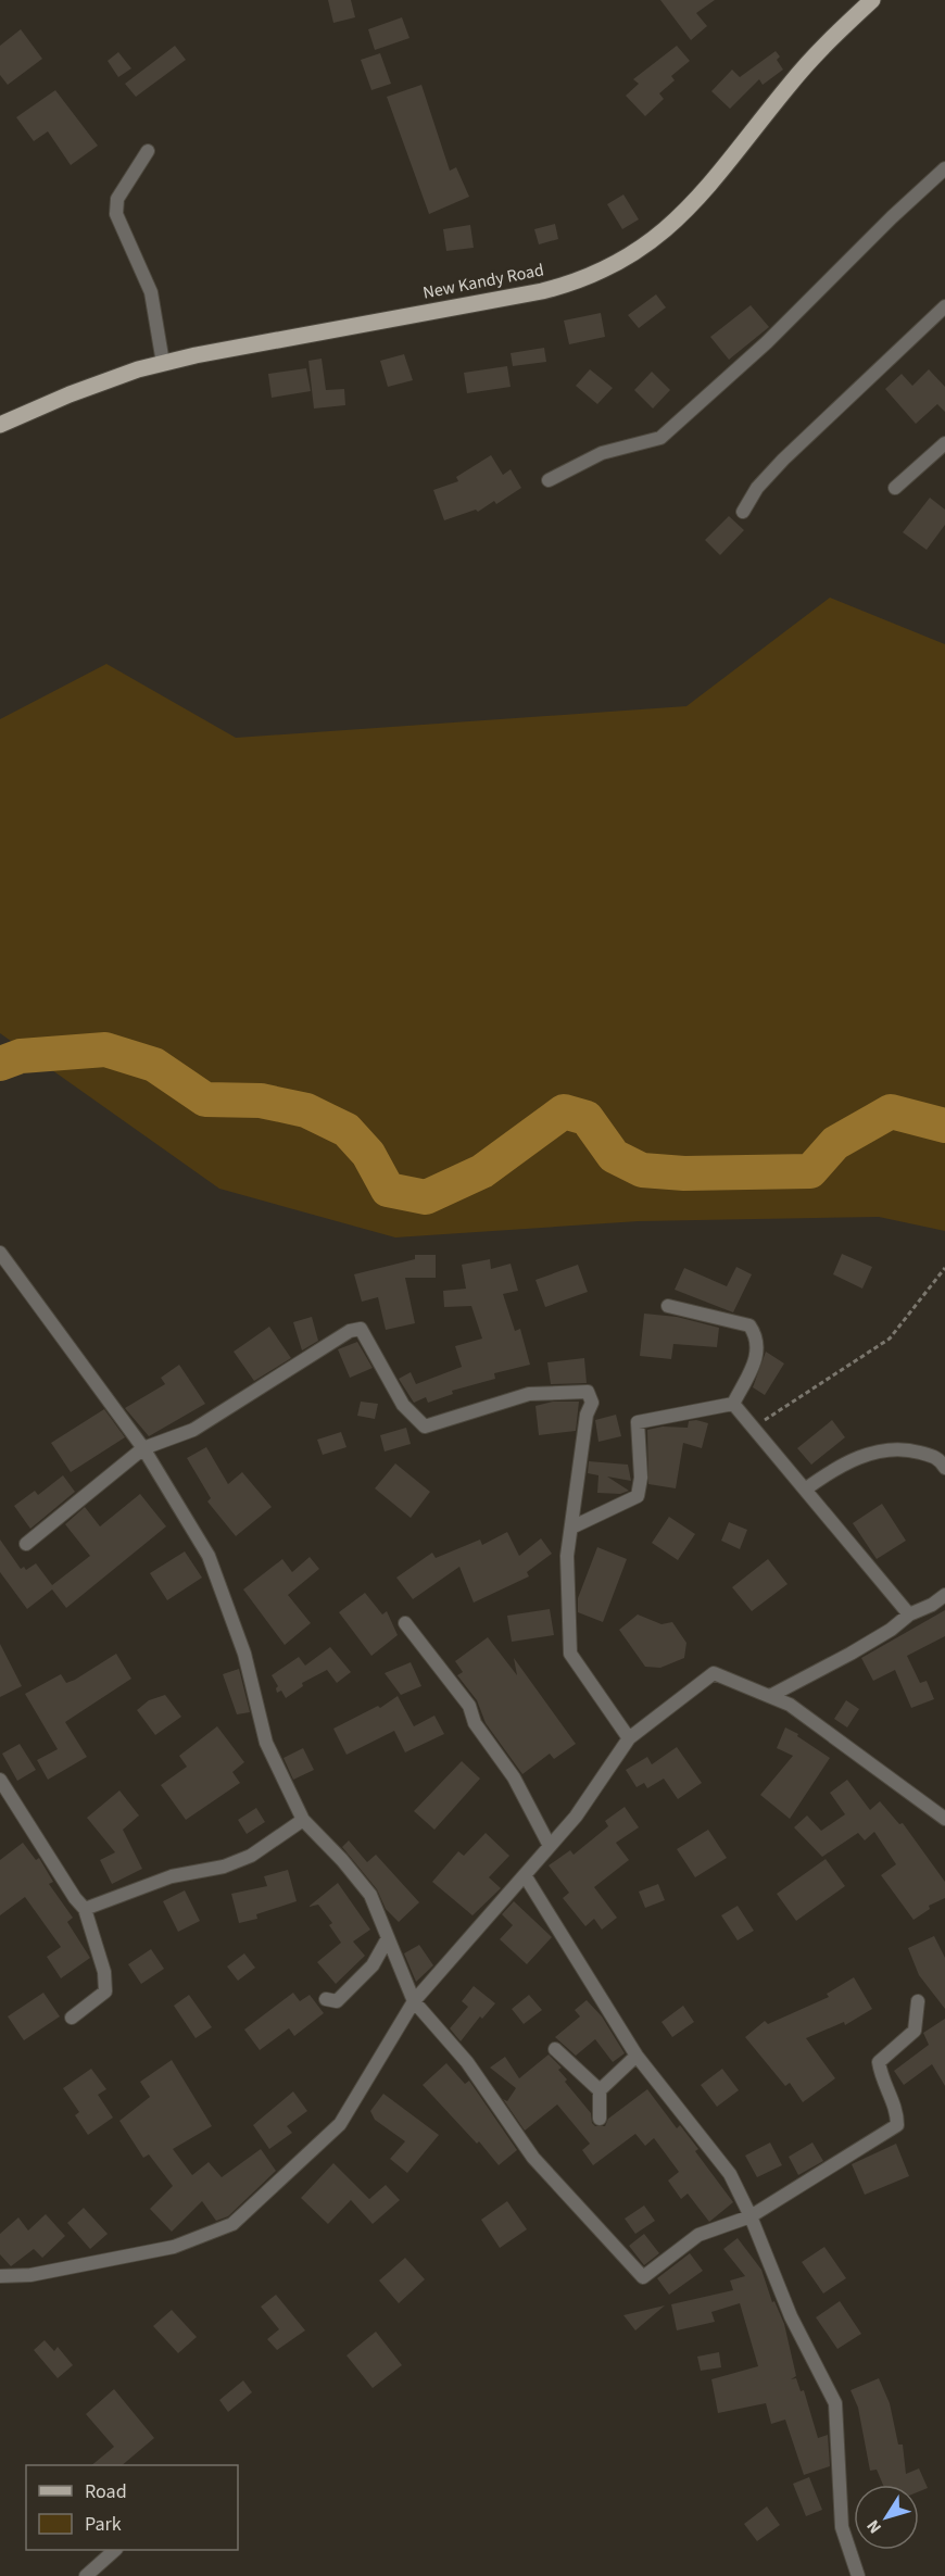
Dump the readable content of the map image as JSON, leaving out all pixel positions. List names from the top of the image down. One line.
{"streets":{"main road":["New Kandy Road"]},"legend":["Road","Park"],"north":"bottom left"}
